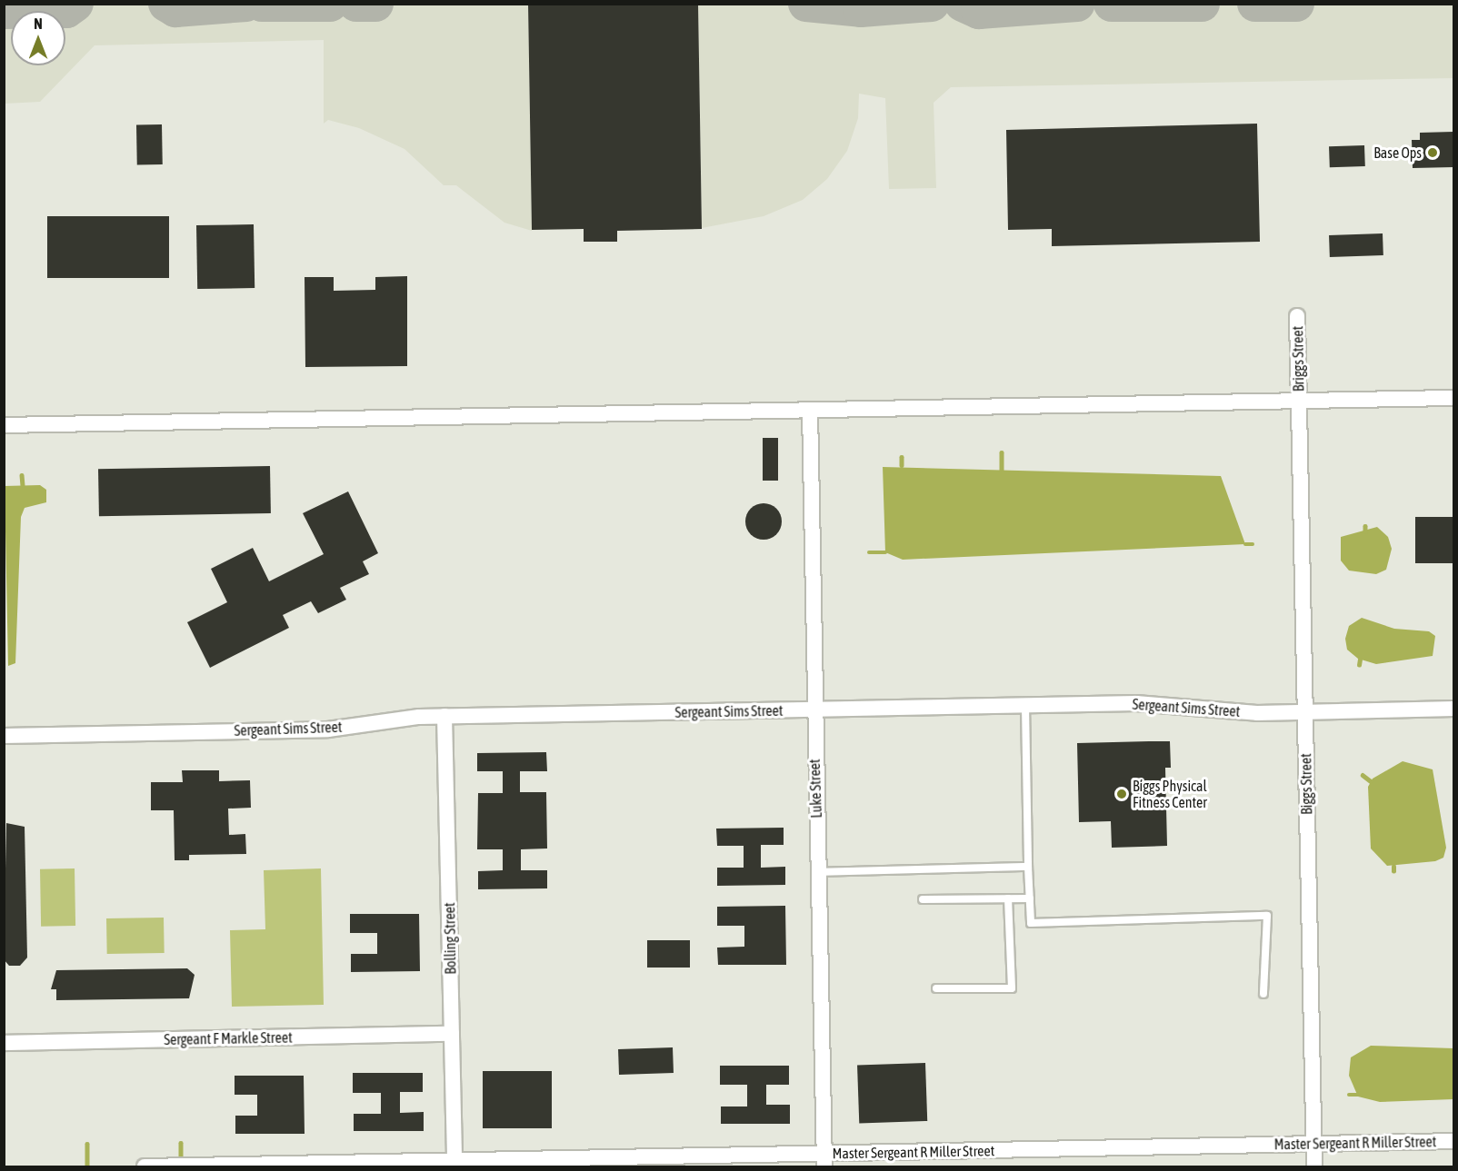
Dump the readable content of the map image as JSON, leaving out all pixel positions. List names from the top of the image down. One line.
{"streets":{"street":["Briggs Street","Sergeant Sims Street","Biggs Street","Luke Street","Bolling Street","Sergeant F Markle Street","Master Sergeant R Miller Street"]},"crossings":[["Briggs Street","Biggs Street"],["Sergeant Sims Street","Biggs Street"],["Sergeant Sims Street","Luke Street"],["Sergeant Sims Street","Bolling Street"],["Biggs Street","Master Sergeant R Miller Street"],["Luke Street","Master Sergeant R Miller Street"],["Bolling Street","Sergeant F Markle Street"],["Bolling Street","Master Sergeant R Miller Street"]],"places":["Base Ops","Biggs Physical Fitness Center"],"north":"top"}
